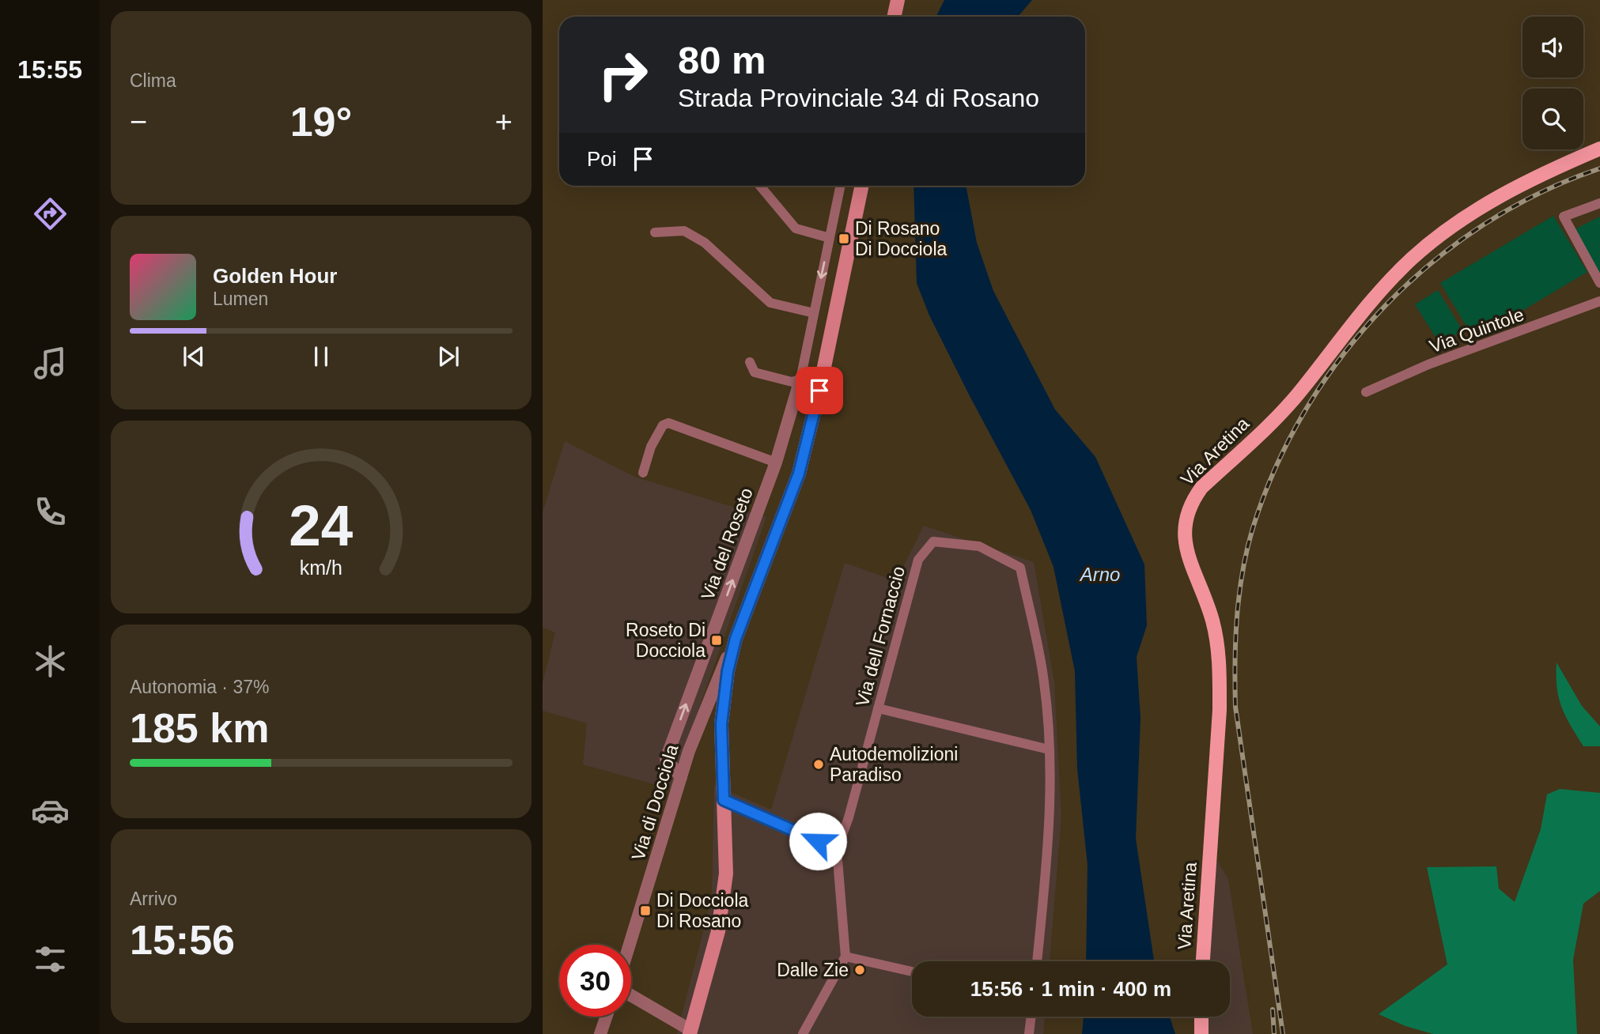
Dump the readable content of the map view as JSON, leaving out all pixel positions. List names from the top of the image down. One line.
{"streets":{"main road":["Via Aretina"],"street":["Via Quintole","Via del Roseto","Via dell Fornaccio","Via di Docciola"]},"crossings":[["Via del Roseto","Via di Docciola"]],"water":["Arno"],"places":{"transit":["Di Rosano Di Docciola","Roseto Di Docciola","Di Docciola Di Rosano"],"other":["Autodemolizioni Paradiso","Dalle Zie"]},"page":{"tabs":"15:55","tile":["Clima",["Autonomia · 37%","185 km"],["Arrivo","15:56"]],"turn":["80 m","Strada Provinciale 34 di Rosano"],"heat":["−","19°","+"],"then":"Poi","song":["Golden Hour","Lumen"],"limit":"30","trip":"15:56 · 1 min · 400 m","gauge":["24","km/h"]}}
